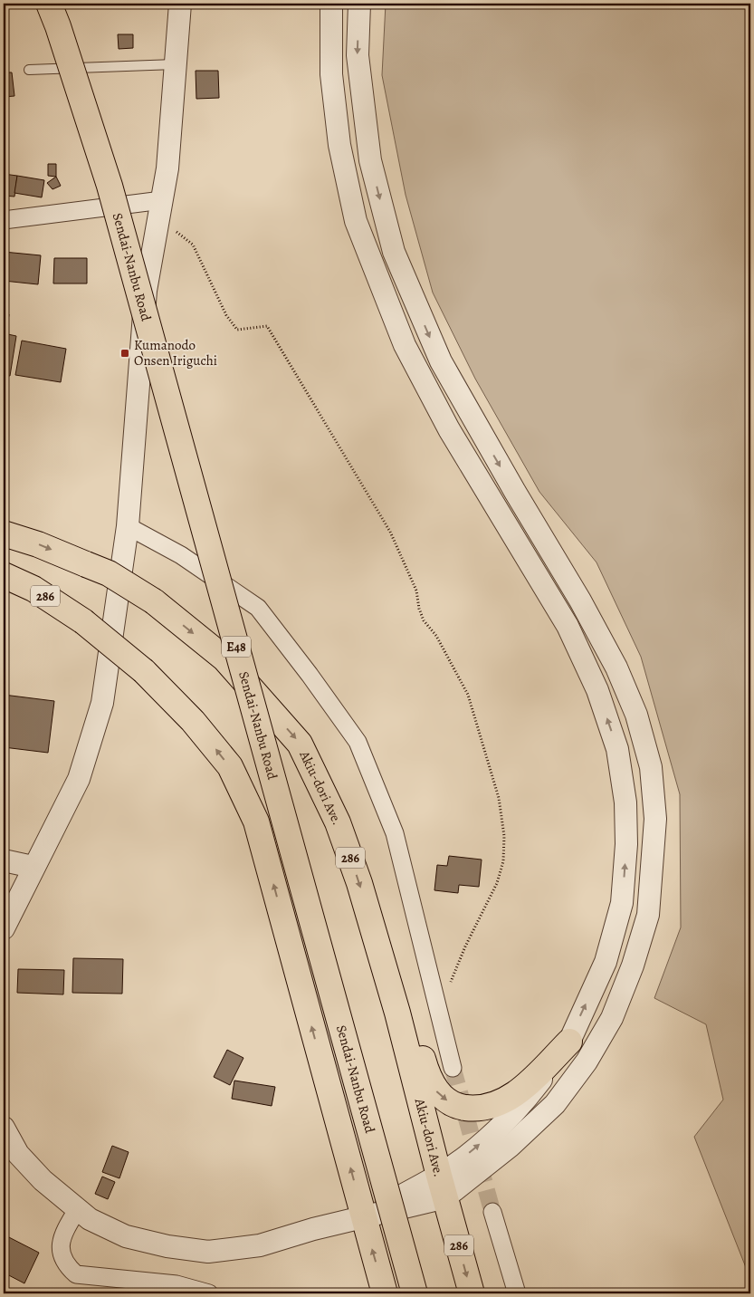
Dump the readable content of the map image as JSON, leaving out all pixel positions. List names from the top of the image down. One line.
{"streets":{"highway":["Sendai-Nanbu Road","286","E48","Akiu-dori Ave."]},"places":{"transit":["Kumanodo Onsen Iriguchi"]}}
